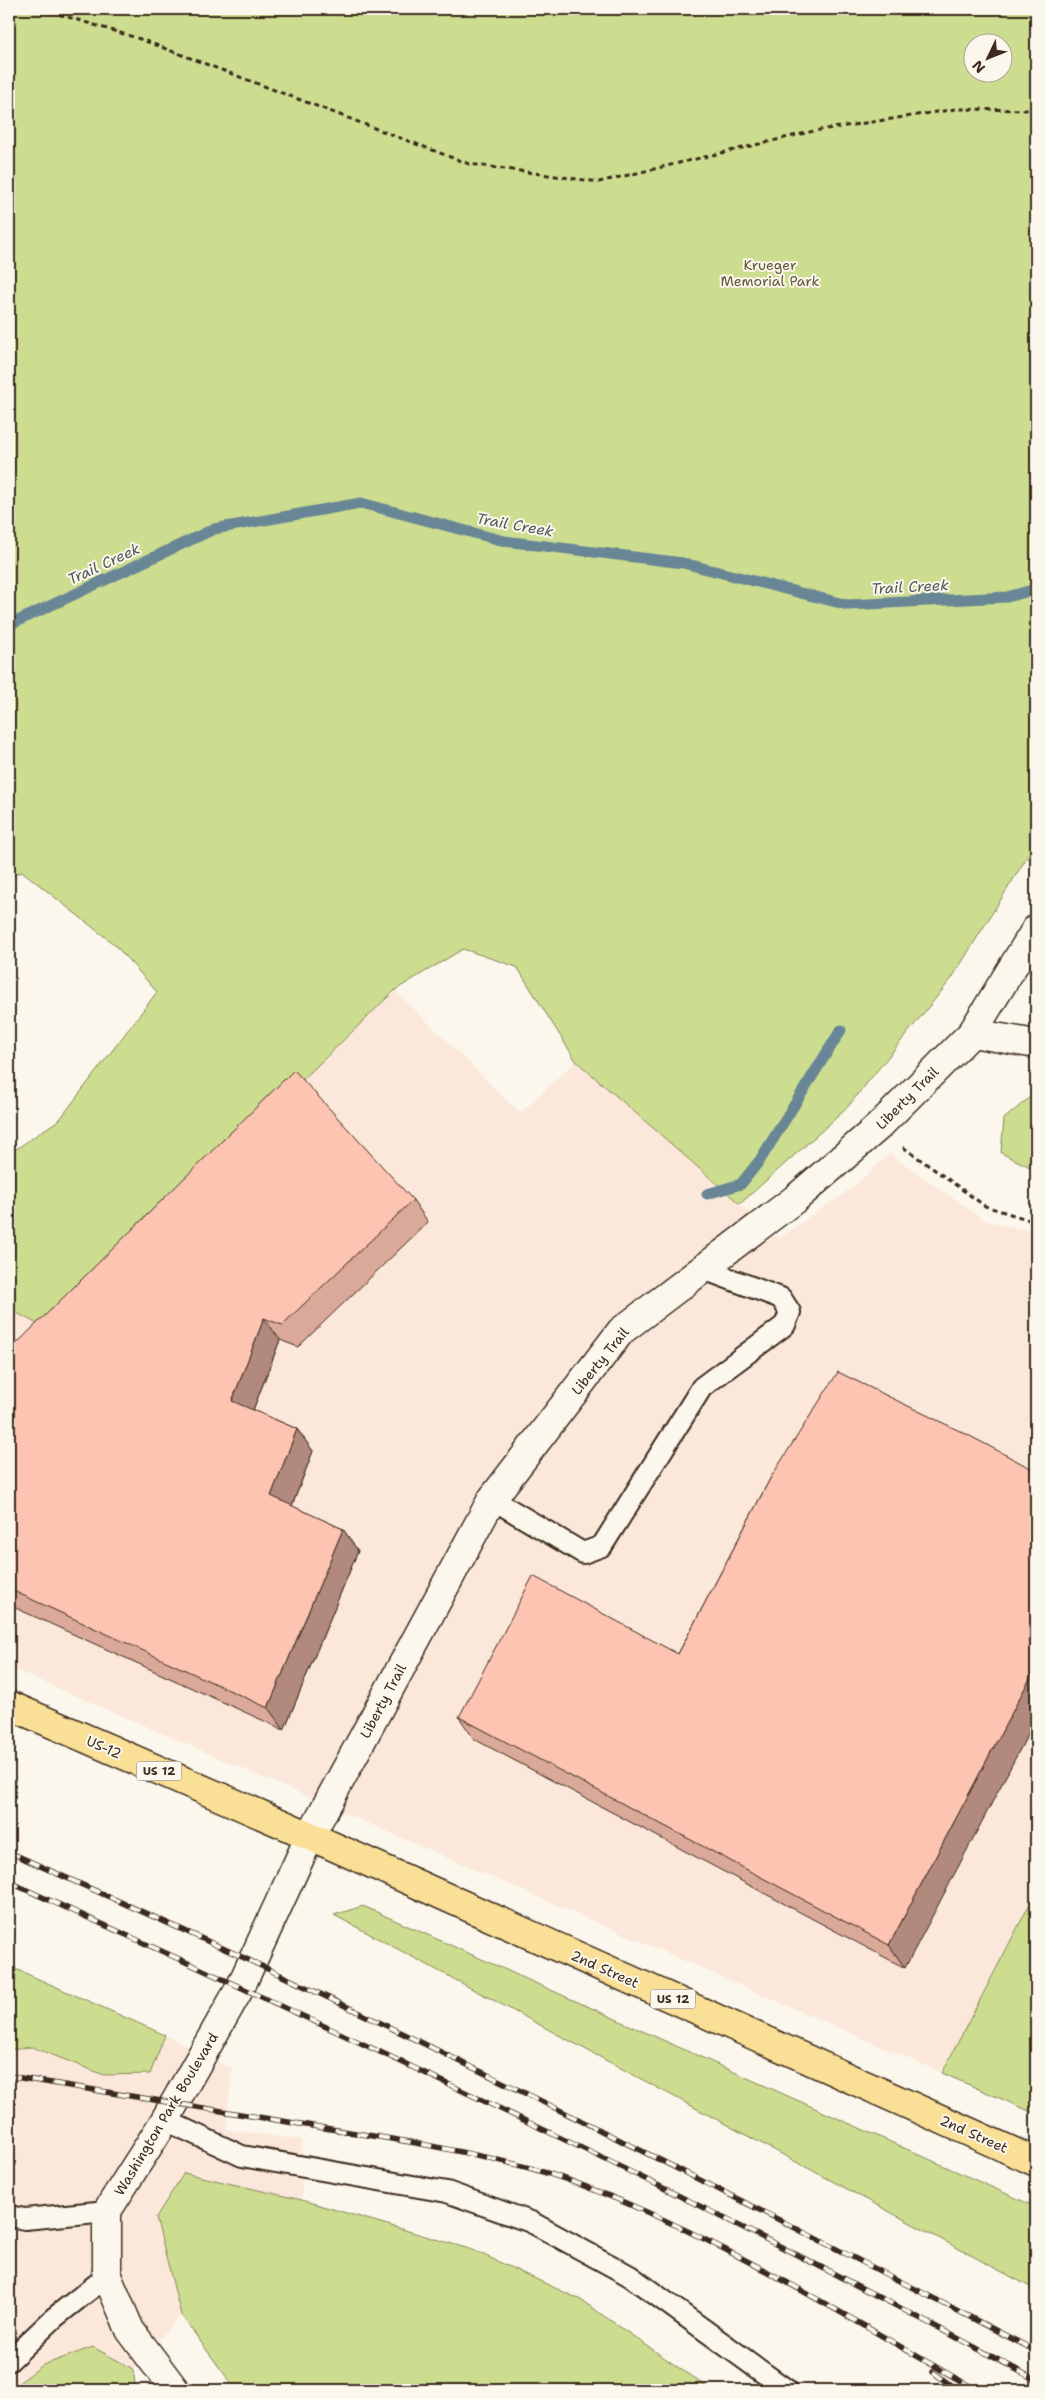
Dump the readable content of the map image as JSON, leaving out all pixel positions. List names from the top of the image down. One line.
{"streets":{"main road":["US-12","US 12","2nd Street"],"street":["Liberty Trail","Washington Park Boulevard"]},"crossings":[["Liberty Trail","US-12"],["Liberty Trail","2nd Street"],["Liberty Trail","Washington Park Boulevard"],["US-12","2nd Street"],["US-12","Washington Park Boulevard"],["2nd Street","Washington Park Boulevard"]],"water":["Trail Creek"],"parks":["Krueger Memorial Park"],"north":"bottom left"}
